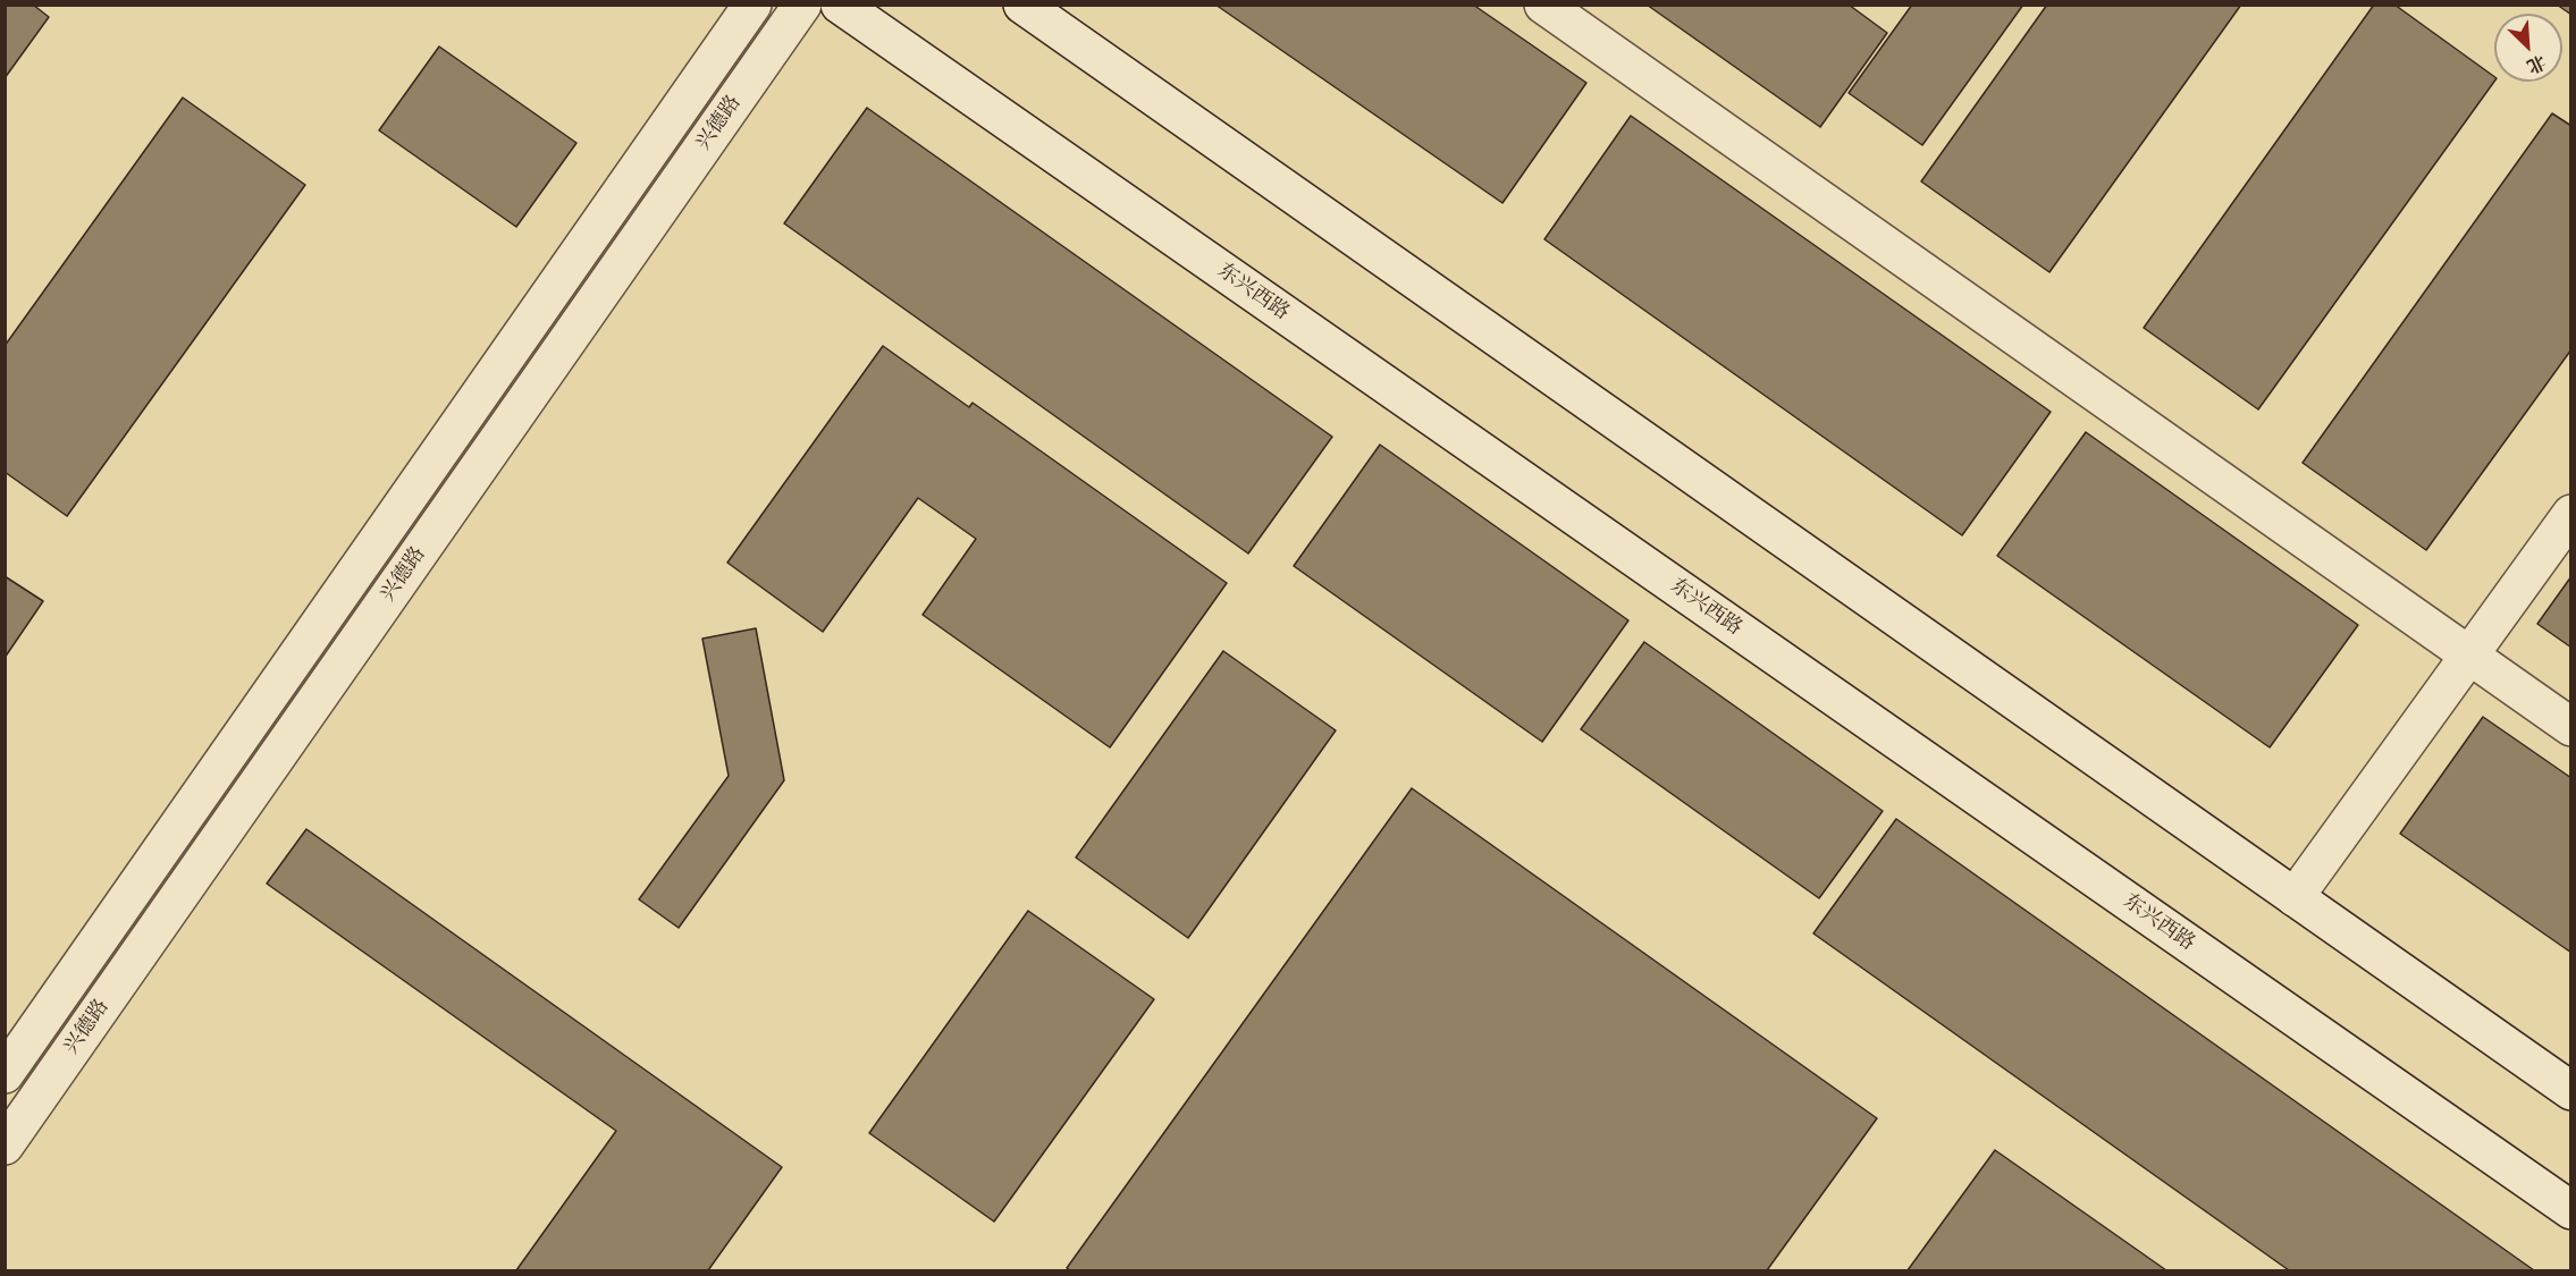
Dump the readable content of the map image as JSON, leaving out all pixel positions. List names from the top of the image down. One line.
{"streets":{"street":["兴德路","东兴西路"]},"north":"bottom right"}
